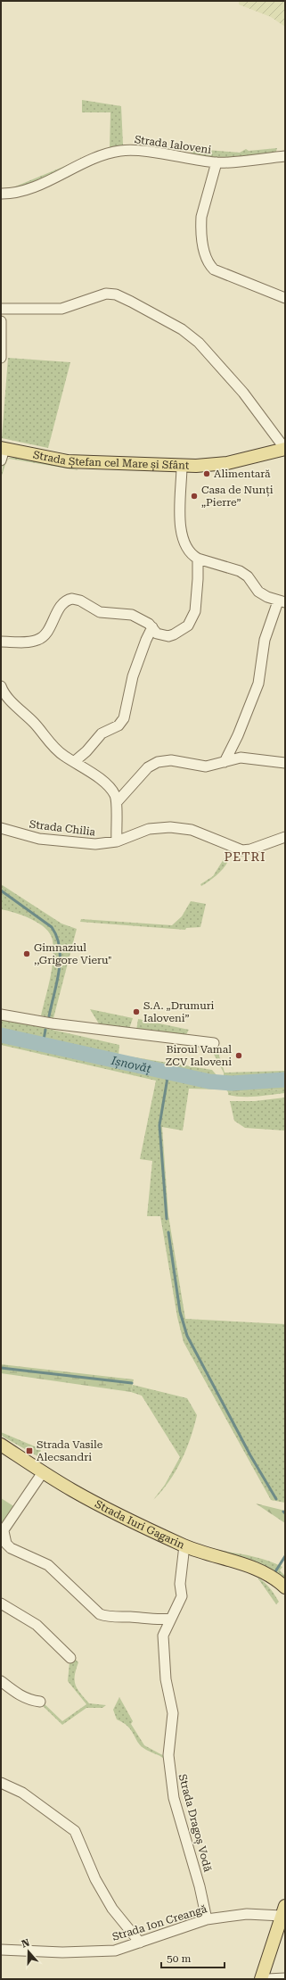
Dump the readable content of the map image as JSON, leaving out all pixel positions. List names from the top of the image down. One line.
{"streets":{"main road":["Strada Ștefan cel Mare și Sfânt","Strada Iuri Gagarin"],"street":["Strada Ialoveni","Strada Chilia","Strada Dragoș Vodă","Strada Ion Creangă"]},"crossings":[["Strada Iuri Gagarin","Strada Dragoș Vodă"],["Strada Dragoș Vodă","Strada Ion Creangă"]],"districts":["PETRI"],"water":["Ișnovăț"],"places":{"other":["Alimentară","Casa de Nunți „Pierre”","Gimnaziul ,,Grigore Vieru\"","S.A. „Drumuri Ialoveni”","Biroul Vamal ZCV Ialoveni"],"transit":["Strada Vasile Alecsandri"]},"scale_bar":"50 m","north":"top"}
